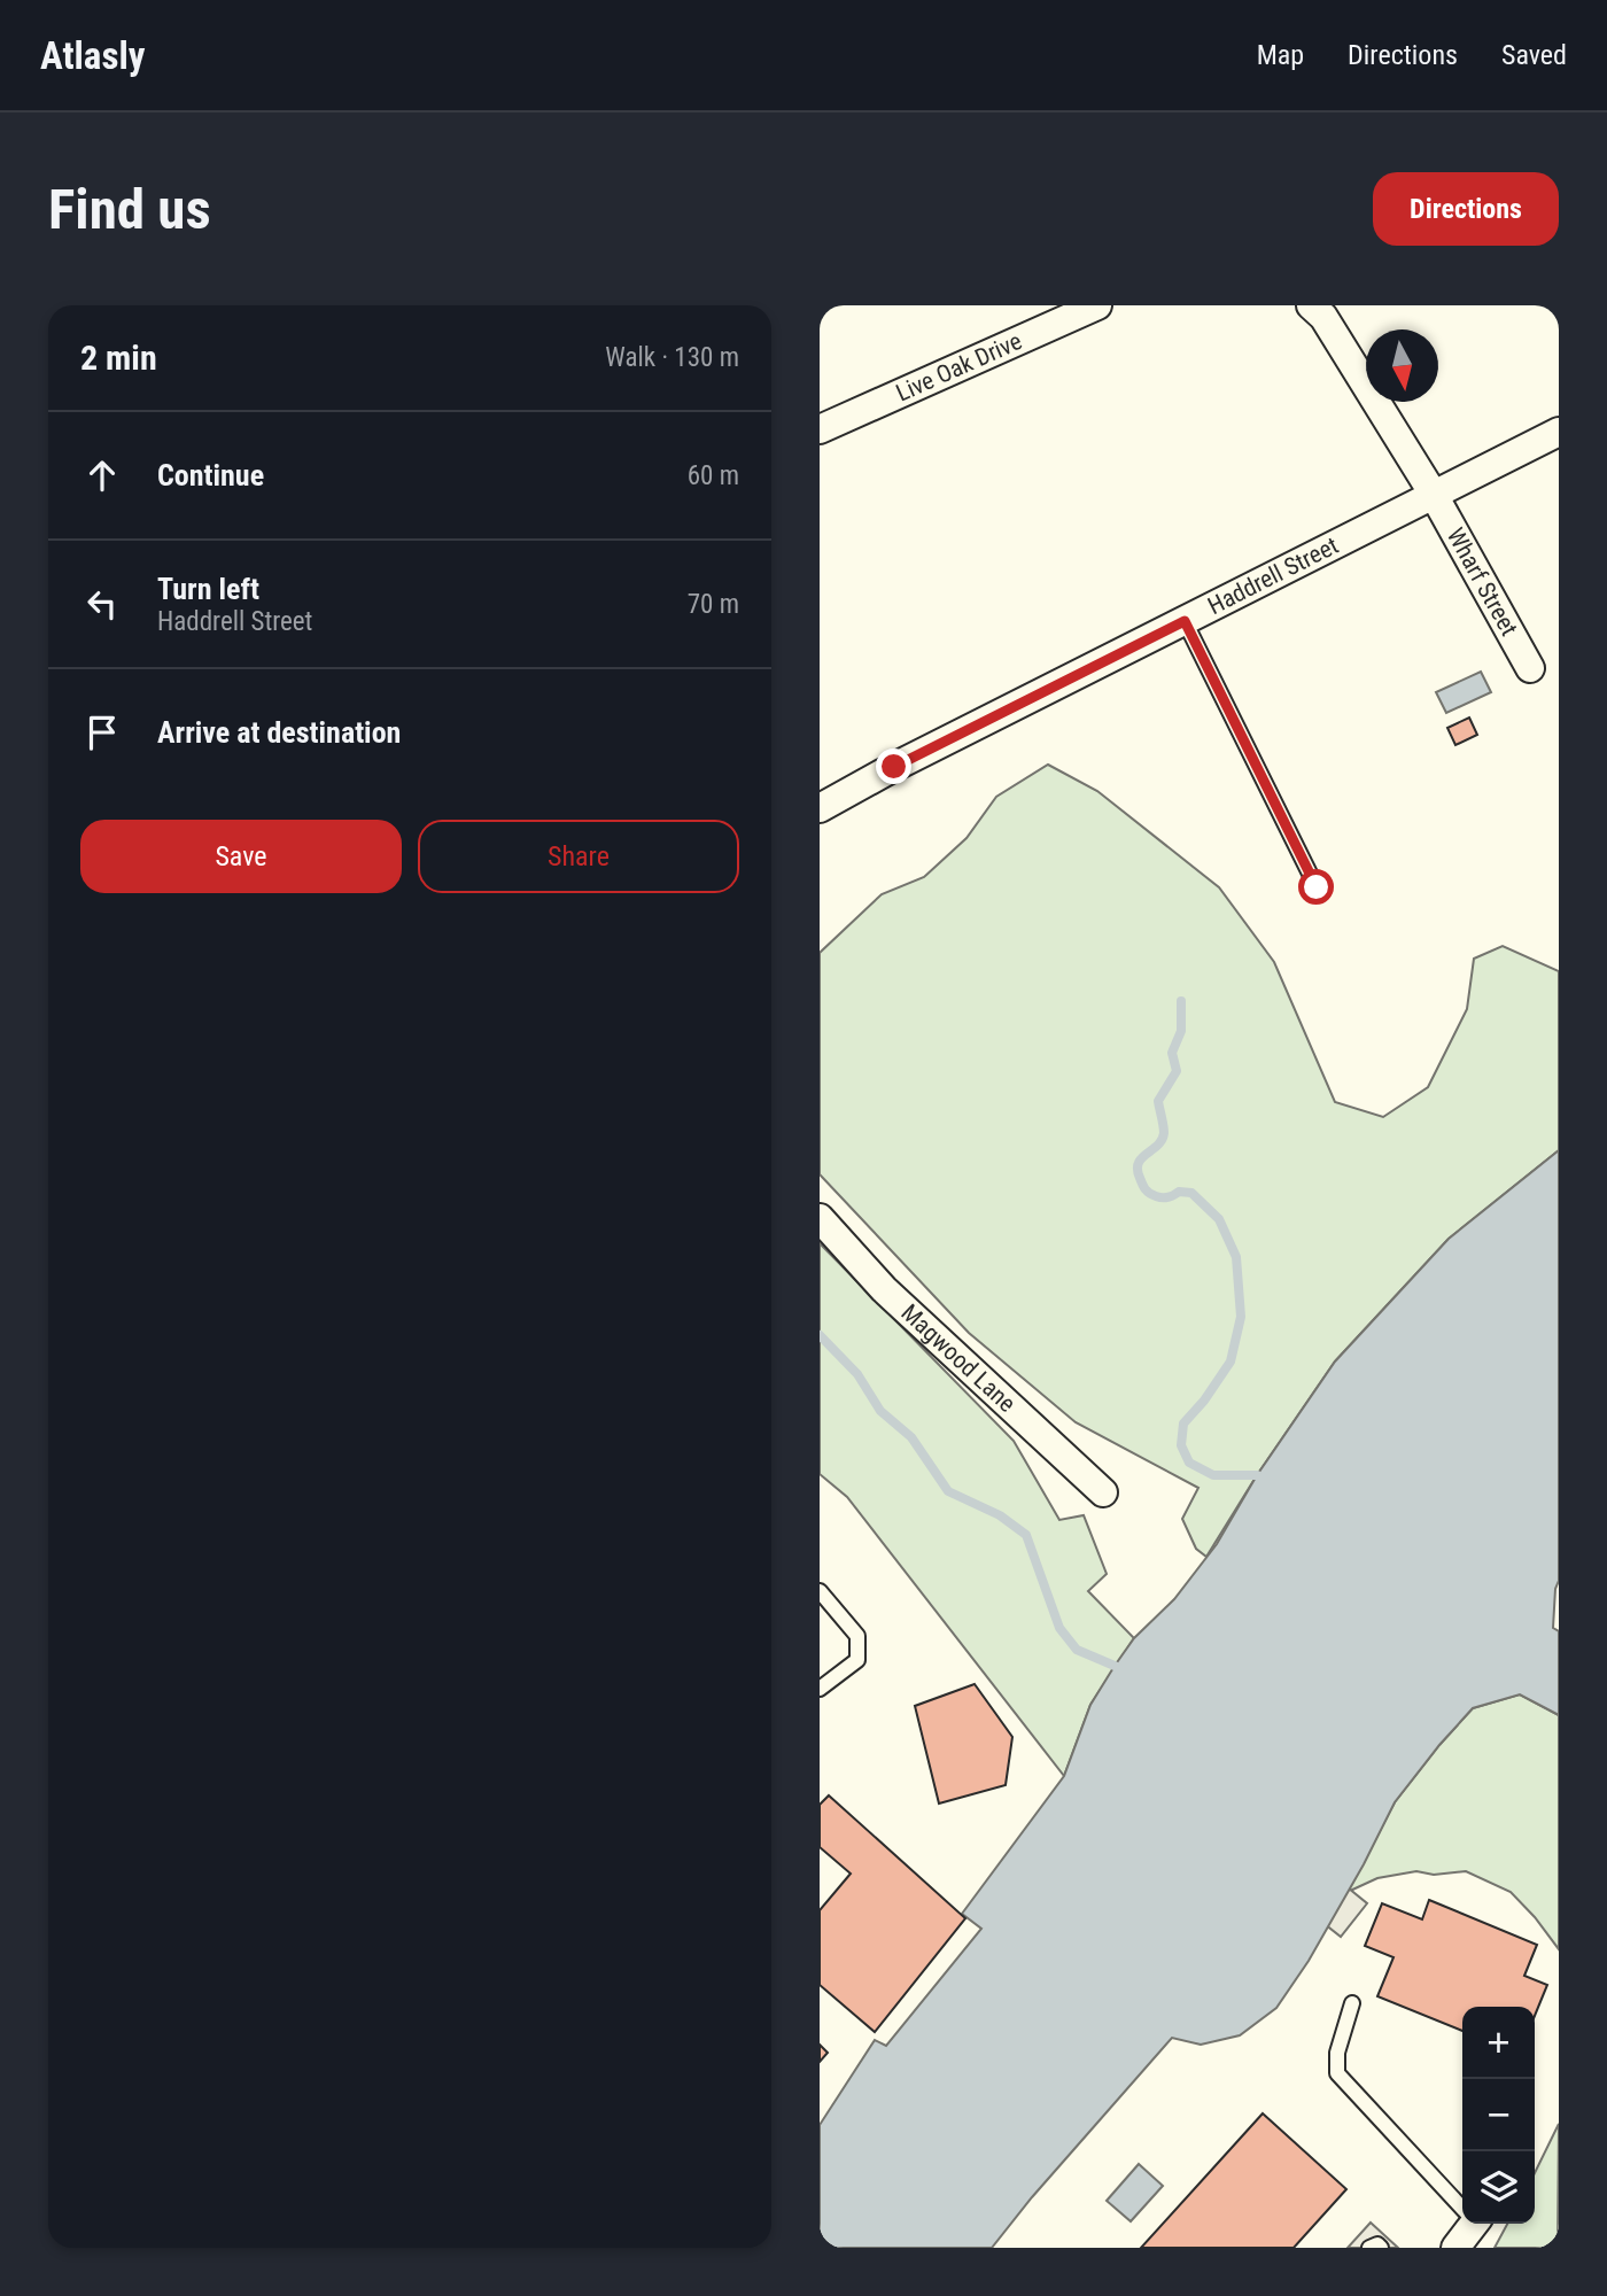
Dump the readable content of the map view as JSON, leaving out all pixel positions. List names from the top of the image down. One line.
{"streets":{"street":["Live Oak Drive","Haddrell Street","Wharf Street","Magwood Lane"]},"crossings":[["Haddrell Street","Wharf Street"]],"north":"bottom","page":{"header":"Atlasly","nav":["Map","Directions","Saved"],"buttons":["Directions",["Save","Share"]],"title":"Find us","heading":["2 min","Walk · 130 m"],"list":[["Continue","60 m"],["Turn left","Haddrell Street","70 m"],"Arrive at destination"],"map_buttons":["+","−"]}}
